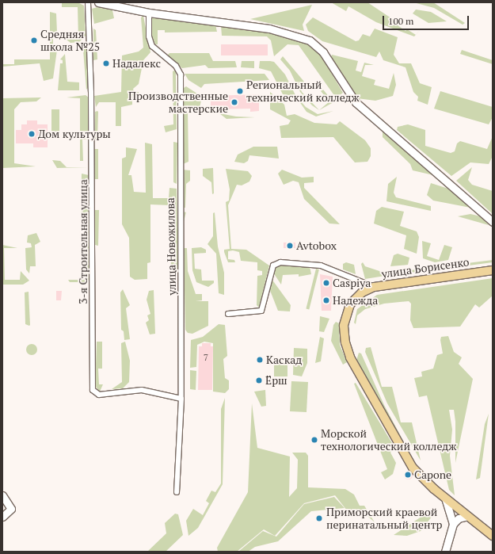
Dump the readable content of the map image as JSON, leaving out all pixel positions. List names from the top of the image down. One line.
{"streets":{"main road":["улица Борисенко"],"street":["3-я Строительная улица","улица Новожилова"]},"crossings":[["3-я Строительная улица","улица Новожилова"]],"places":["Средняя школа №25","Надалекс","Региональный технический колледж","Производственные мастерские","Дом культуры","Avtobox","Caspiya","Надежда","Каскад","Ёрш","Морской технологический колледж","Capone","Приморский краевой перинатальный центр"],"house_numbers":["7"],"scale_bar":"100 m"}
